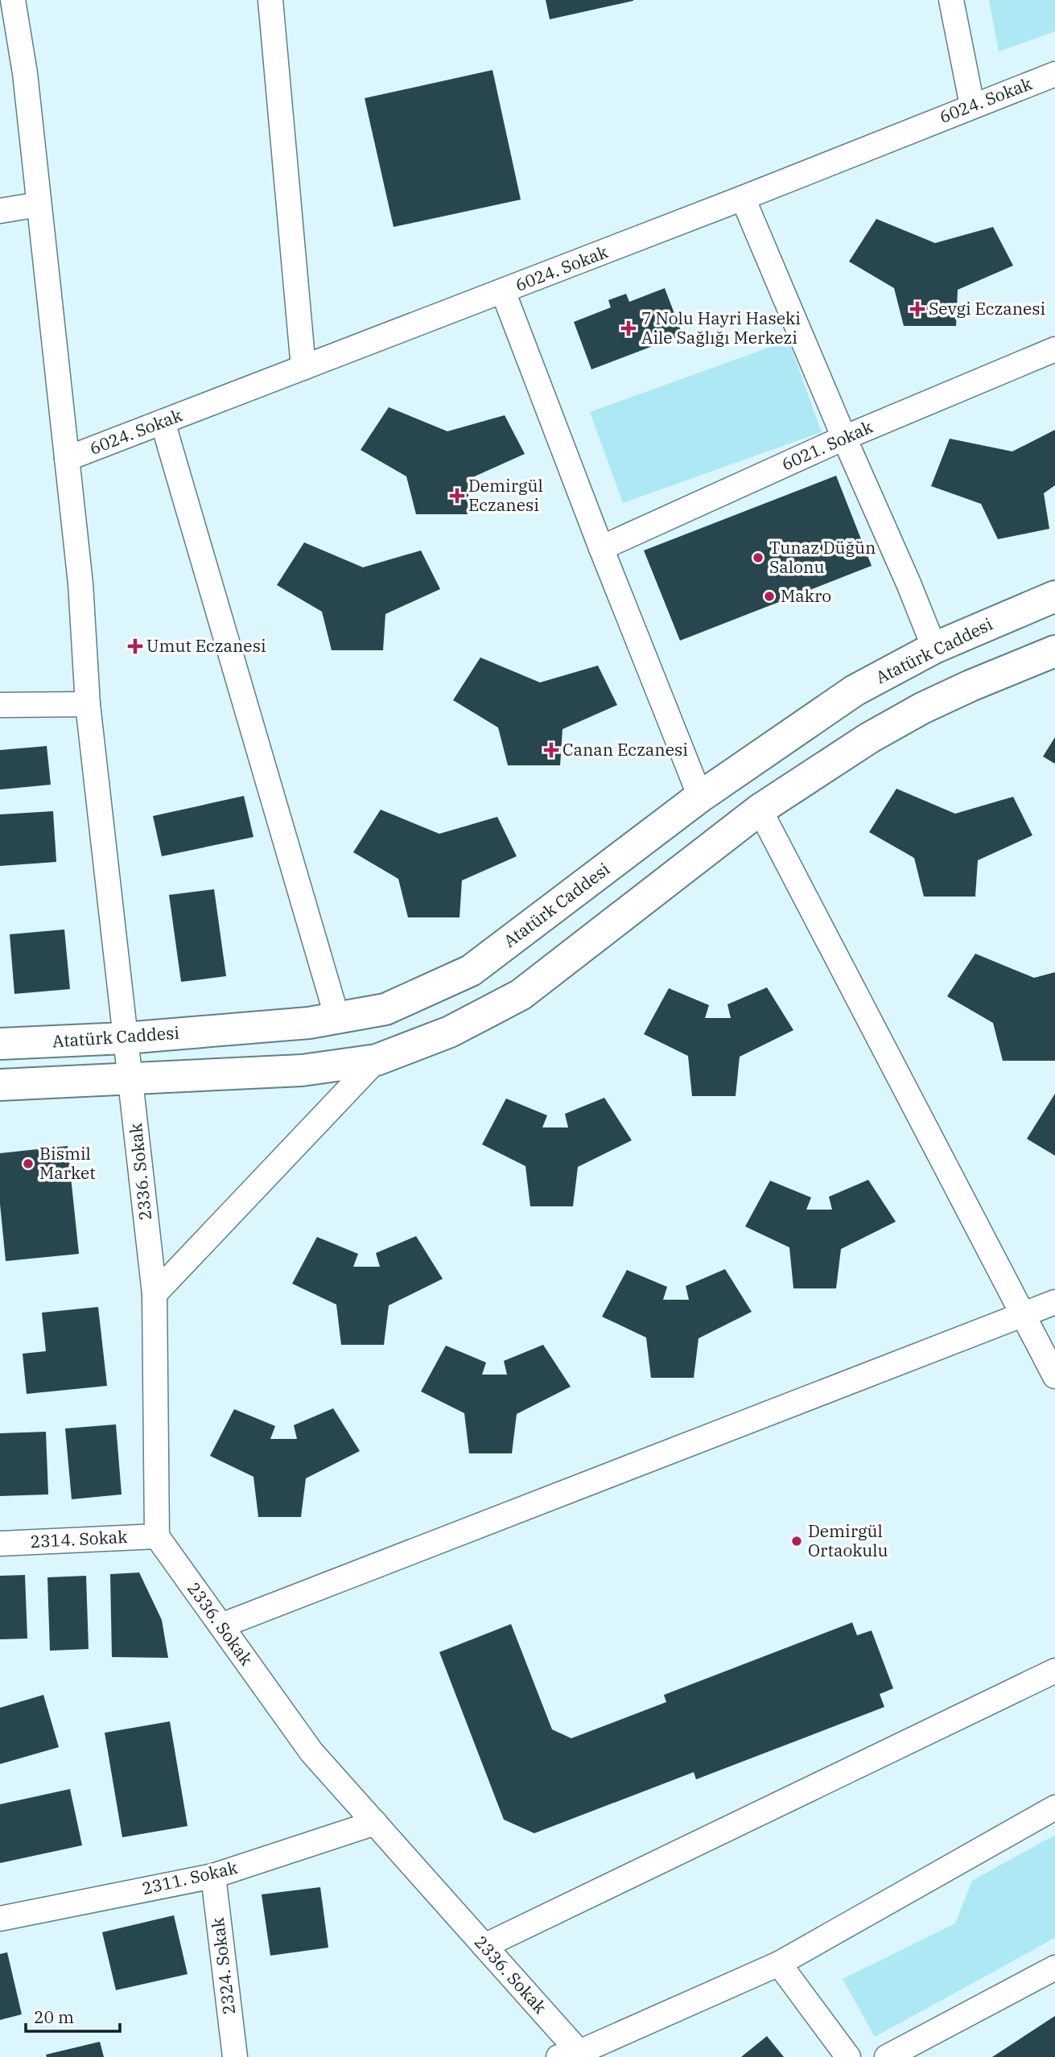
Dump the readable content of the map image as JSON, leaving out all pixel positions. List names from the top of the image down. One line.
{"streets":{"main road":["Atatürk Caddesi"],"street":["6024. Sokak","6021. Sokak","2336. Sokak","2314. Sokak","2311. Sokak","2324. Sokak"]},"crossings":[["6024. Sokak","2336. Sokak"],["Atatürk Caddesi","2336. Sokak"],["2336. Sokak","2314. Sokak"],["2336. Sokak","2311. Sokak"],["2311. Sokak","2324. Sokak"]],"places":{"health":["Sevgi Eczanesi","7 Nolu Hayri Haseki Aile Sağlığı Merkezi","Demirgül Eczanesi","Umut Eczanesi","Canan Eczanesi"],"other":["Tunaz Düğün Salonu","Makro","Bismil Market","Demirgül Ortaokulu"]},"scale_bar":"20 m"}
